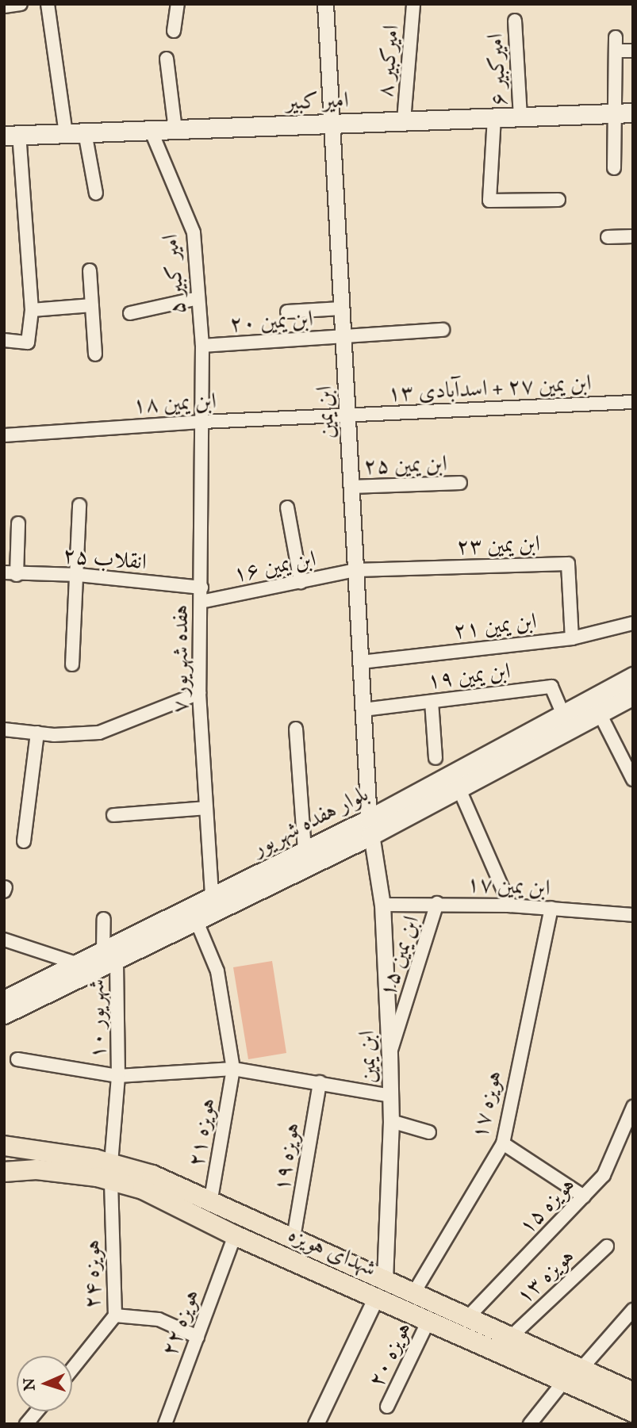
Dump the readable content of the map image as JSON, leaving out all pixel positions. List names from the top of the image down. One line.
{"streets":{"main road":["امیر کبیر","بلوار هفده شهریور","شهدای هویزه"],"street":["امیرکبیر ۸","امیرکبیر ۶","امیر کبیر ۵","ابن یمین ۲۰","ابن یمین ۲۷ + اسدآبادی ۱۳","ابن یمین ۱۸","ابن یمین","ابن یمین ۲۵","ابن یمین ۲۳","انقلاب ۲۵","ابن یمین ۱۶","ابن یمین ۲۱","هفده شهریور ۷","ابن یمین ۱۹","ابن یمین ۱۷","ابن یمین ۱۵","شهریور ۱۰","هویزه ۱۷","هویزه ۲۱","هویزه ۱۹","هویزه ۱۵","هویزه ۲۴","هویزه ۱۳","هویزه ۲۲","هویزه ۲۰"]},"crossings":[["امیرکبیر ۸","امیر کبیر"],["امیرکبیر ۶","امیر کبیر"],["امیر کبیر","امیر کبیر ۵"],["امیر کبیر","ابن یمین"],["امیر کبیر ۵","ابن یمین ۲۰"],["امیر کبیر ۵","ابن یمین ۱۸"],["امیر کبیر ۵","هفده شهریور ۷"],["ابن یمین ۲۰","ابن یمین"],["ابن یمین ۲۷ + اسدآبادی ۱۳","ابن یمین ۱۸"],["ابن یمین ۲۷ + اسدآبادی ۱۳","ابن یمین"],["ابن یمین ۱۸","ابن یمین"],["ابن یمین ۱۸","هفده شهریور ۷"],["ابن یمین","ابن یمین ۲۵"],["ابن یمین","ابن یمین ۲۳"],["ابن یمین","ابن یمین ۱۶"],["ابن یمین","ابن یمین ۲۱"],["ابن یمین","ابن یمین ۱۹"],["ابن یمین","بلوار هفده شهریور"],["ابن یمین","ابن یمین ۱۷"],["ابن یمین","ابن یمین ۱۵"],["ابن یمین","شهدای هویزه"],["ابن یمین ۲۳","ابن یمین ۱۶"],["ابن یمین ۲۳","ابن یمین ۲۱"],["انقلاب ۲۵","هفده شهریور ۷"],["ابن یمین ۱۶","هفده شهریور ۷"],["هفده شهریور ۷","بلوار هفده شهریور"],["ابن یمین ۱۹","بلوار هفده شهریور"],["بلوار هفده شهریور","شهریور ۱۰"],["بلوار هفده شهریور","هویزه ۲۱"],["ابن یمین ۱۷","ابن یمین ۱۵"],["ابن یمین ۱۷","هویزه ۱۷"],["شهریور ۱۰","شهدای هویزه"],["شهریور ۱۰","هویزه ۲۴"],["هویزه ۱۷","شهدای هویزه"],["هویزه ۲۱","شهدای هویزه"],["هویزه ۱۹","شهدای هویزه"],["هویزه ۱۵","شهدای هویزه"],["شهدای هویزه","هویزه ۲۴"],["شهدای هویزه","هویزه ۱۳"],["شهدای هویزه","هویزه ۲۲"],["شهدای هویزه","هویزه ۲۰"]],"north":"left"}
